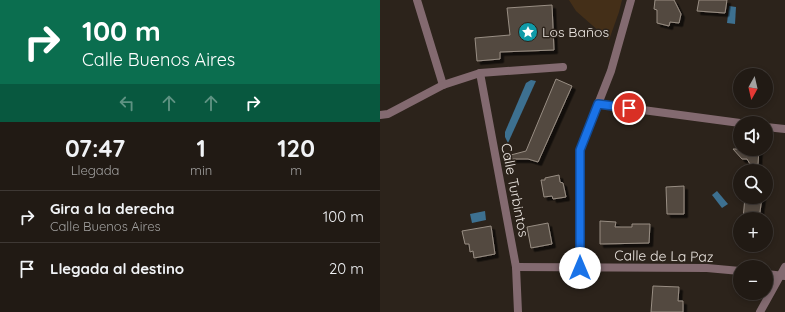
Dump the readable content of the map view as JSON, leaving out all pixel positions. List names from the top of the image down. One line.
{"streets":{"street":["Calle Turbintos","Calle de La Paz"]},"crossings":[["Calle Turbintos","Calle de La Paz"]],"places":{"place":["Los Baños"]},"north":"bottom","page":{"turn":["100 m","Calle Buenos Aires"],"map_buttons":["+","−"],"eta":["07:47","Llegada","1","min","120","m"],"list":[{"name":"Gira a la derecha","note":"Calle Buenos Aires","value":"100 m"},{"name":"Llegada al destino","value":"20 m"}]}}
